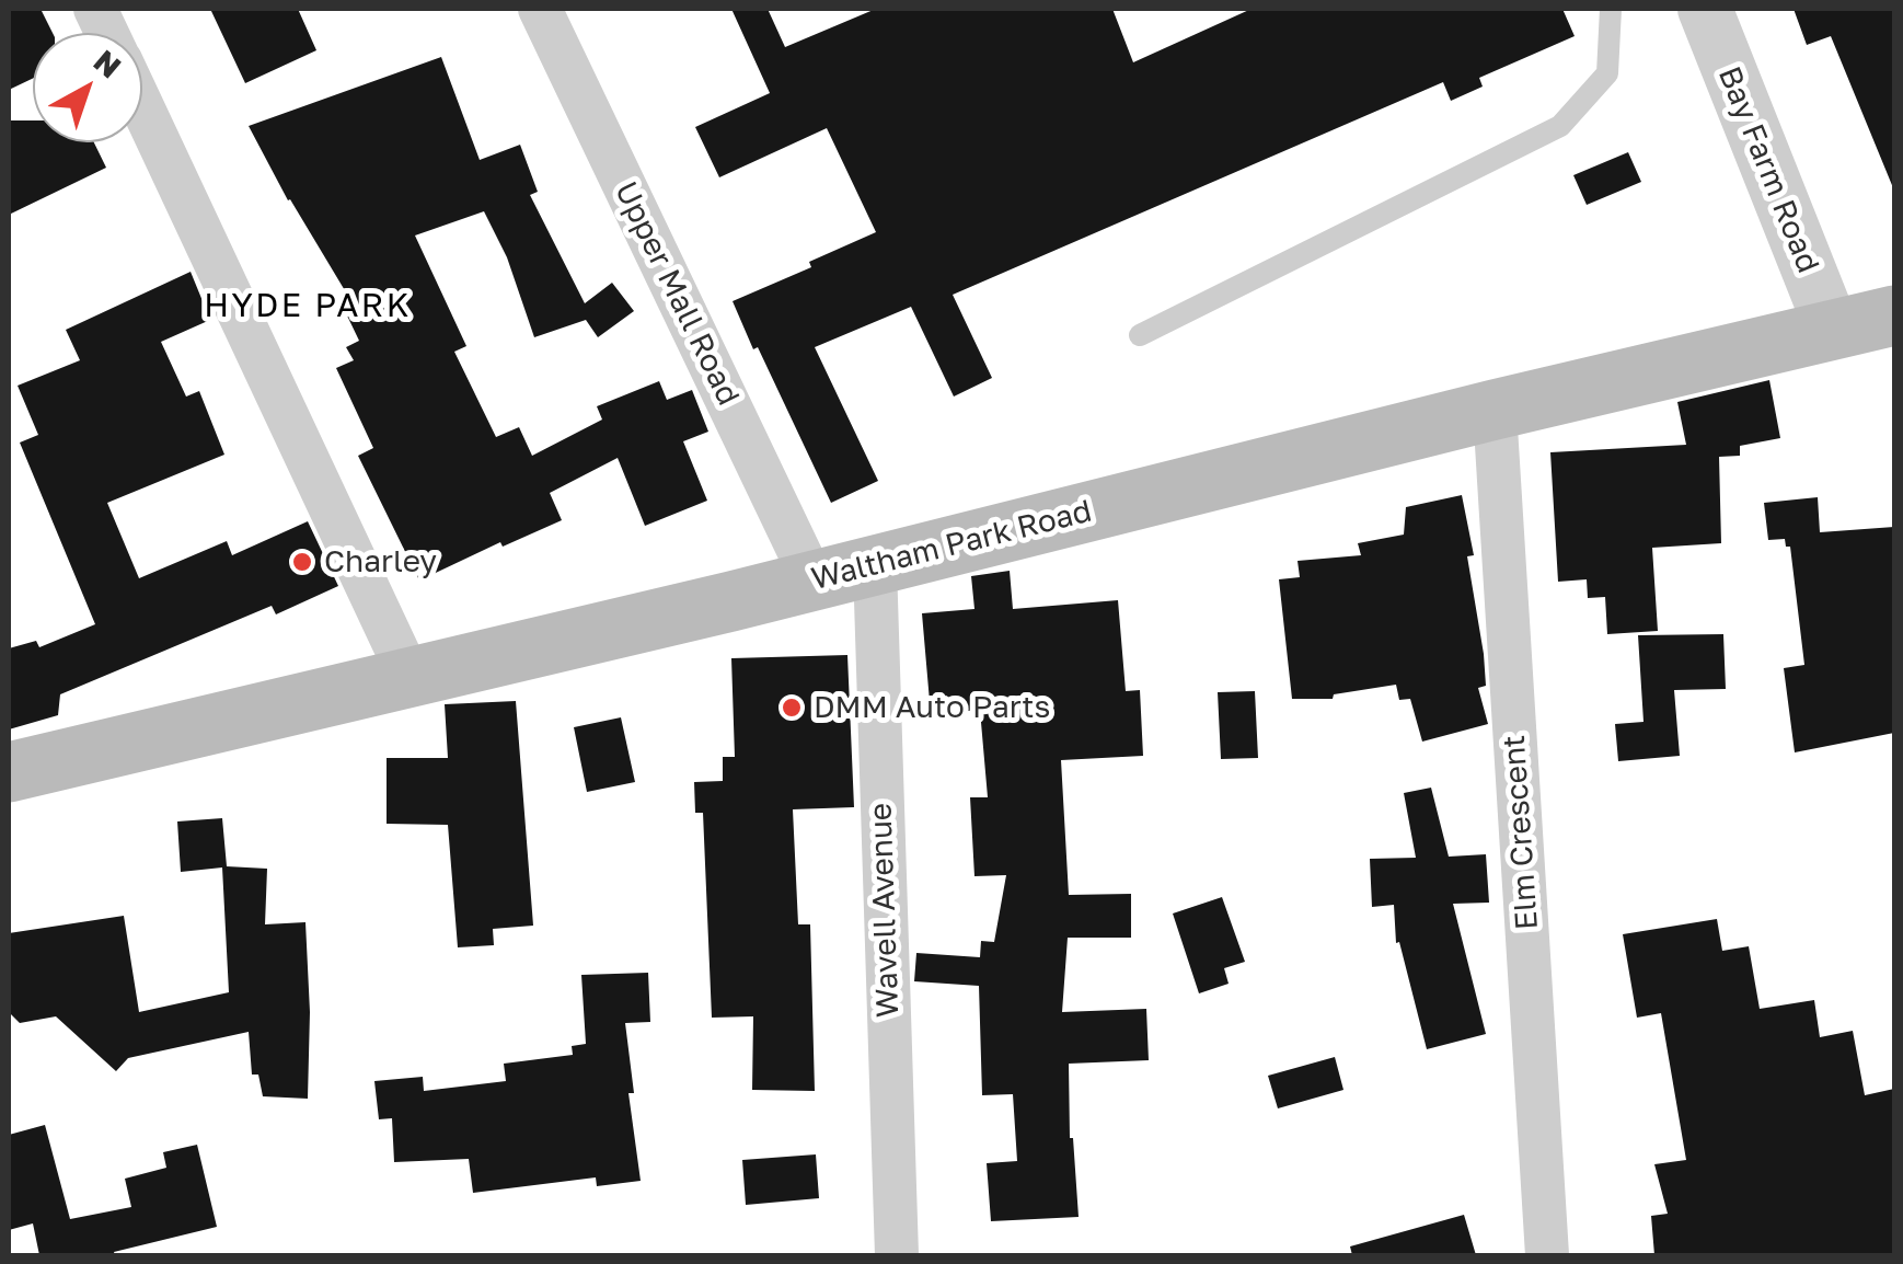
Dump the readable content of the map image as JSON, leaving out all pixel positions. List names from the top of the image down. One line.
{"streets":{"main road":["Waltham Park Road"],"street":["Bay Farm Road","Upper Mall Road","Elm Crescent","Wavell Avenue"]},"crossings":[["Bay Farm Road","Waltham Park Road"],["Upper Mall Road","Waltham Park Road"],["Waltham Park Road","Elm Crescent"],["Waltham Park Road","Wavell Avenue"]],"districts":["HYDE PARK"],"places":["Charley","DMM Auto Parts"],"north":"top right"}
